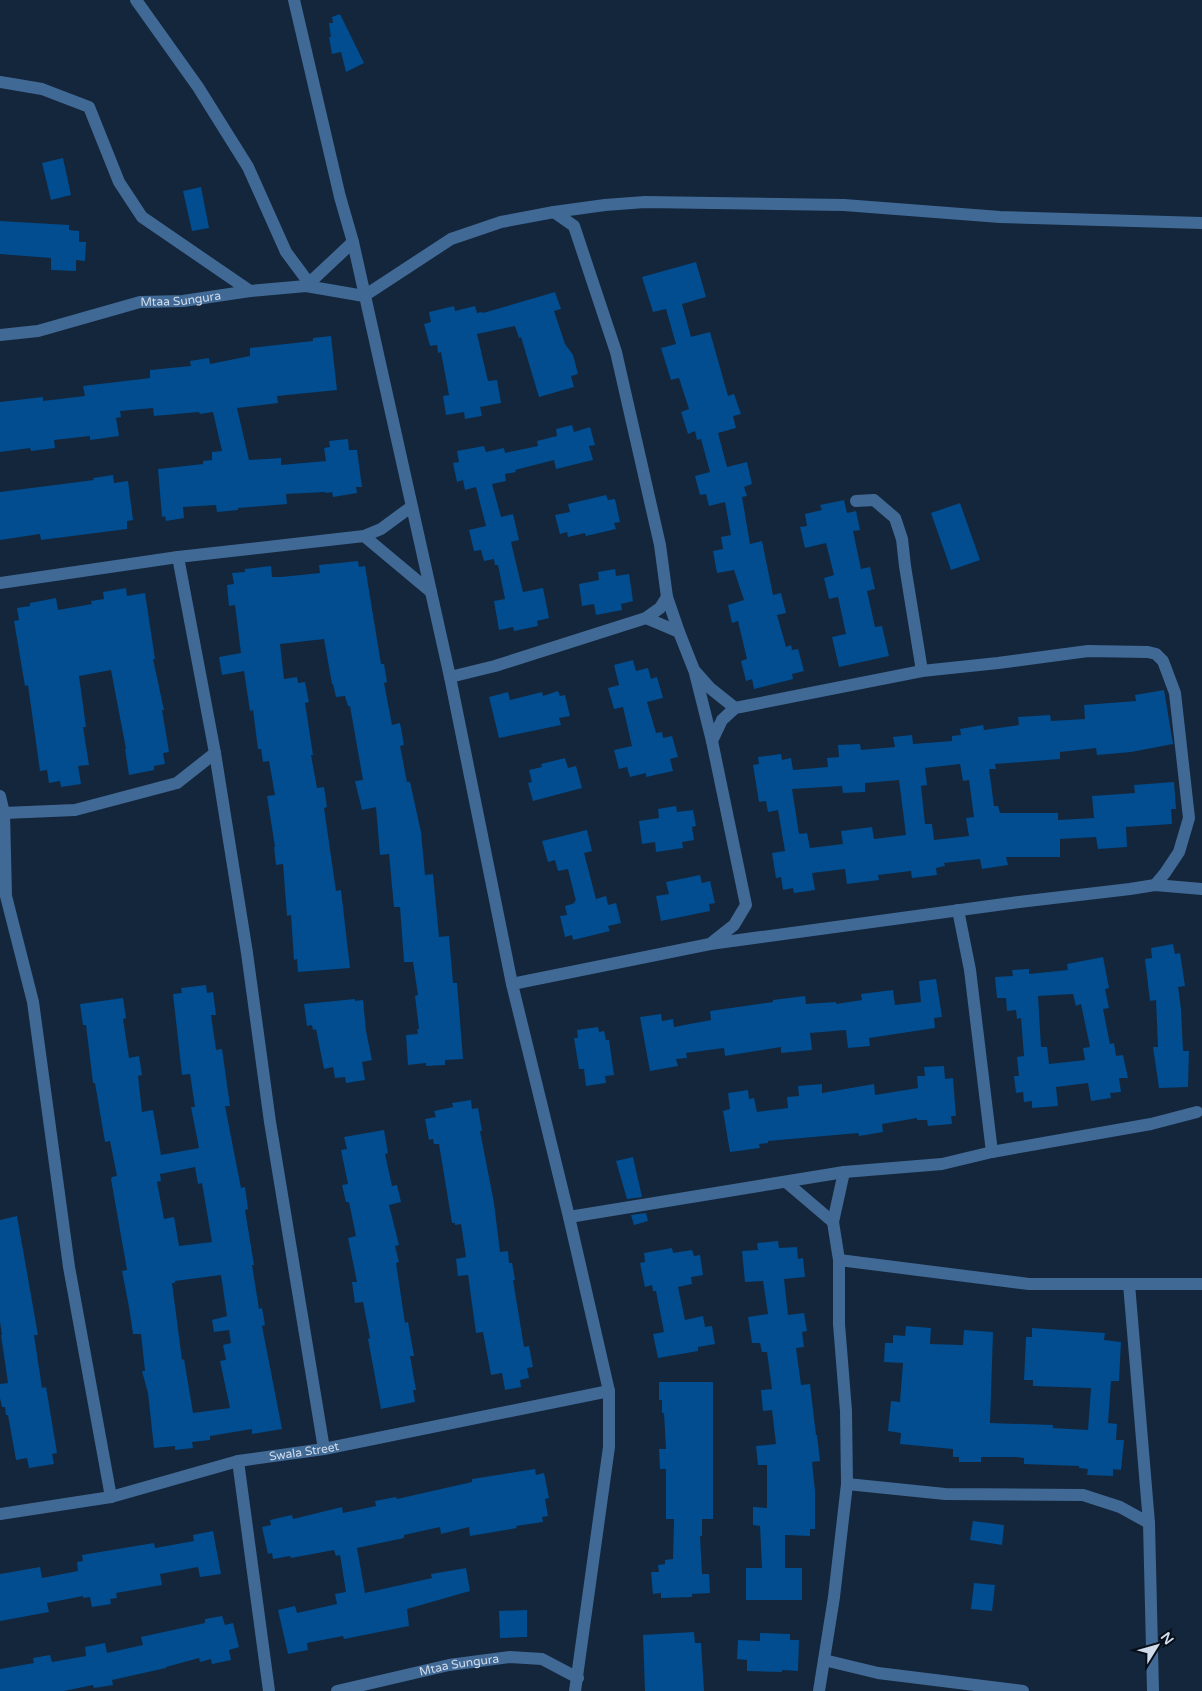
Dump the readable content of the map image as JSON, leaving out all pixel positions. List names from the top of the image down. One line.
{"streets":{"street":["Mtaa Sungura","Swala Street"]},"north":"top right"}
